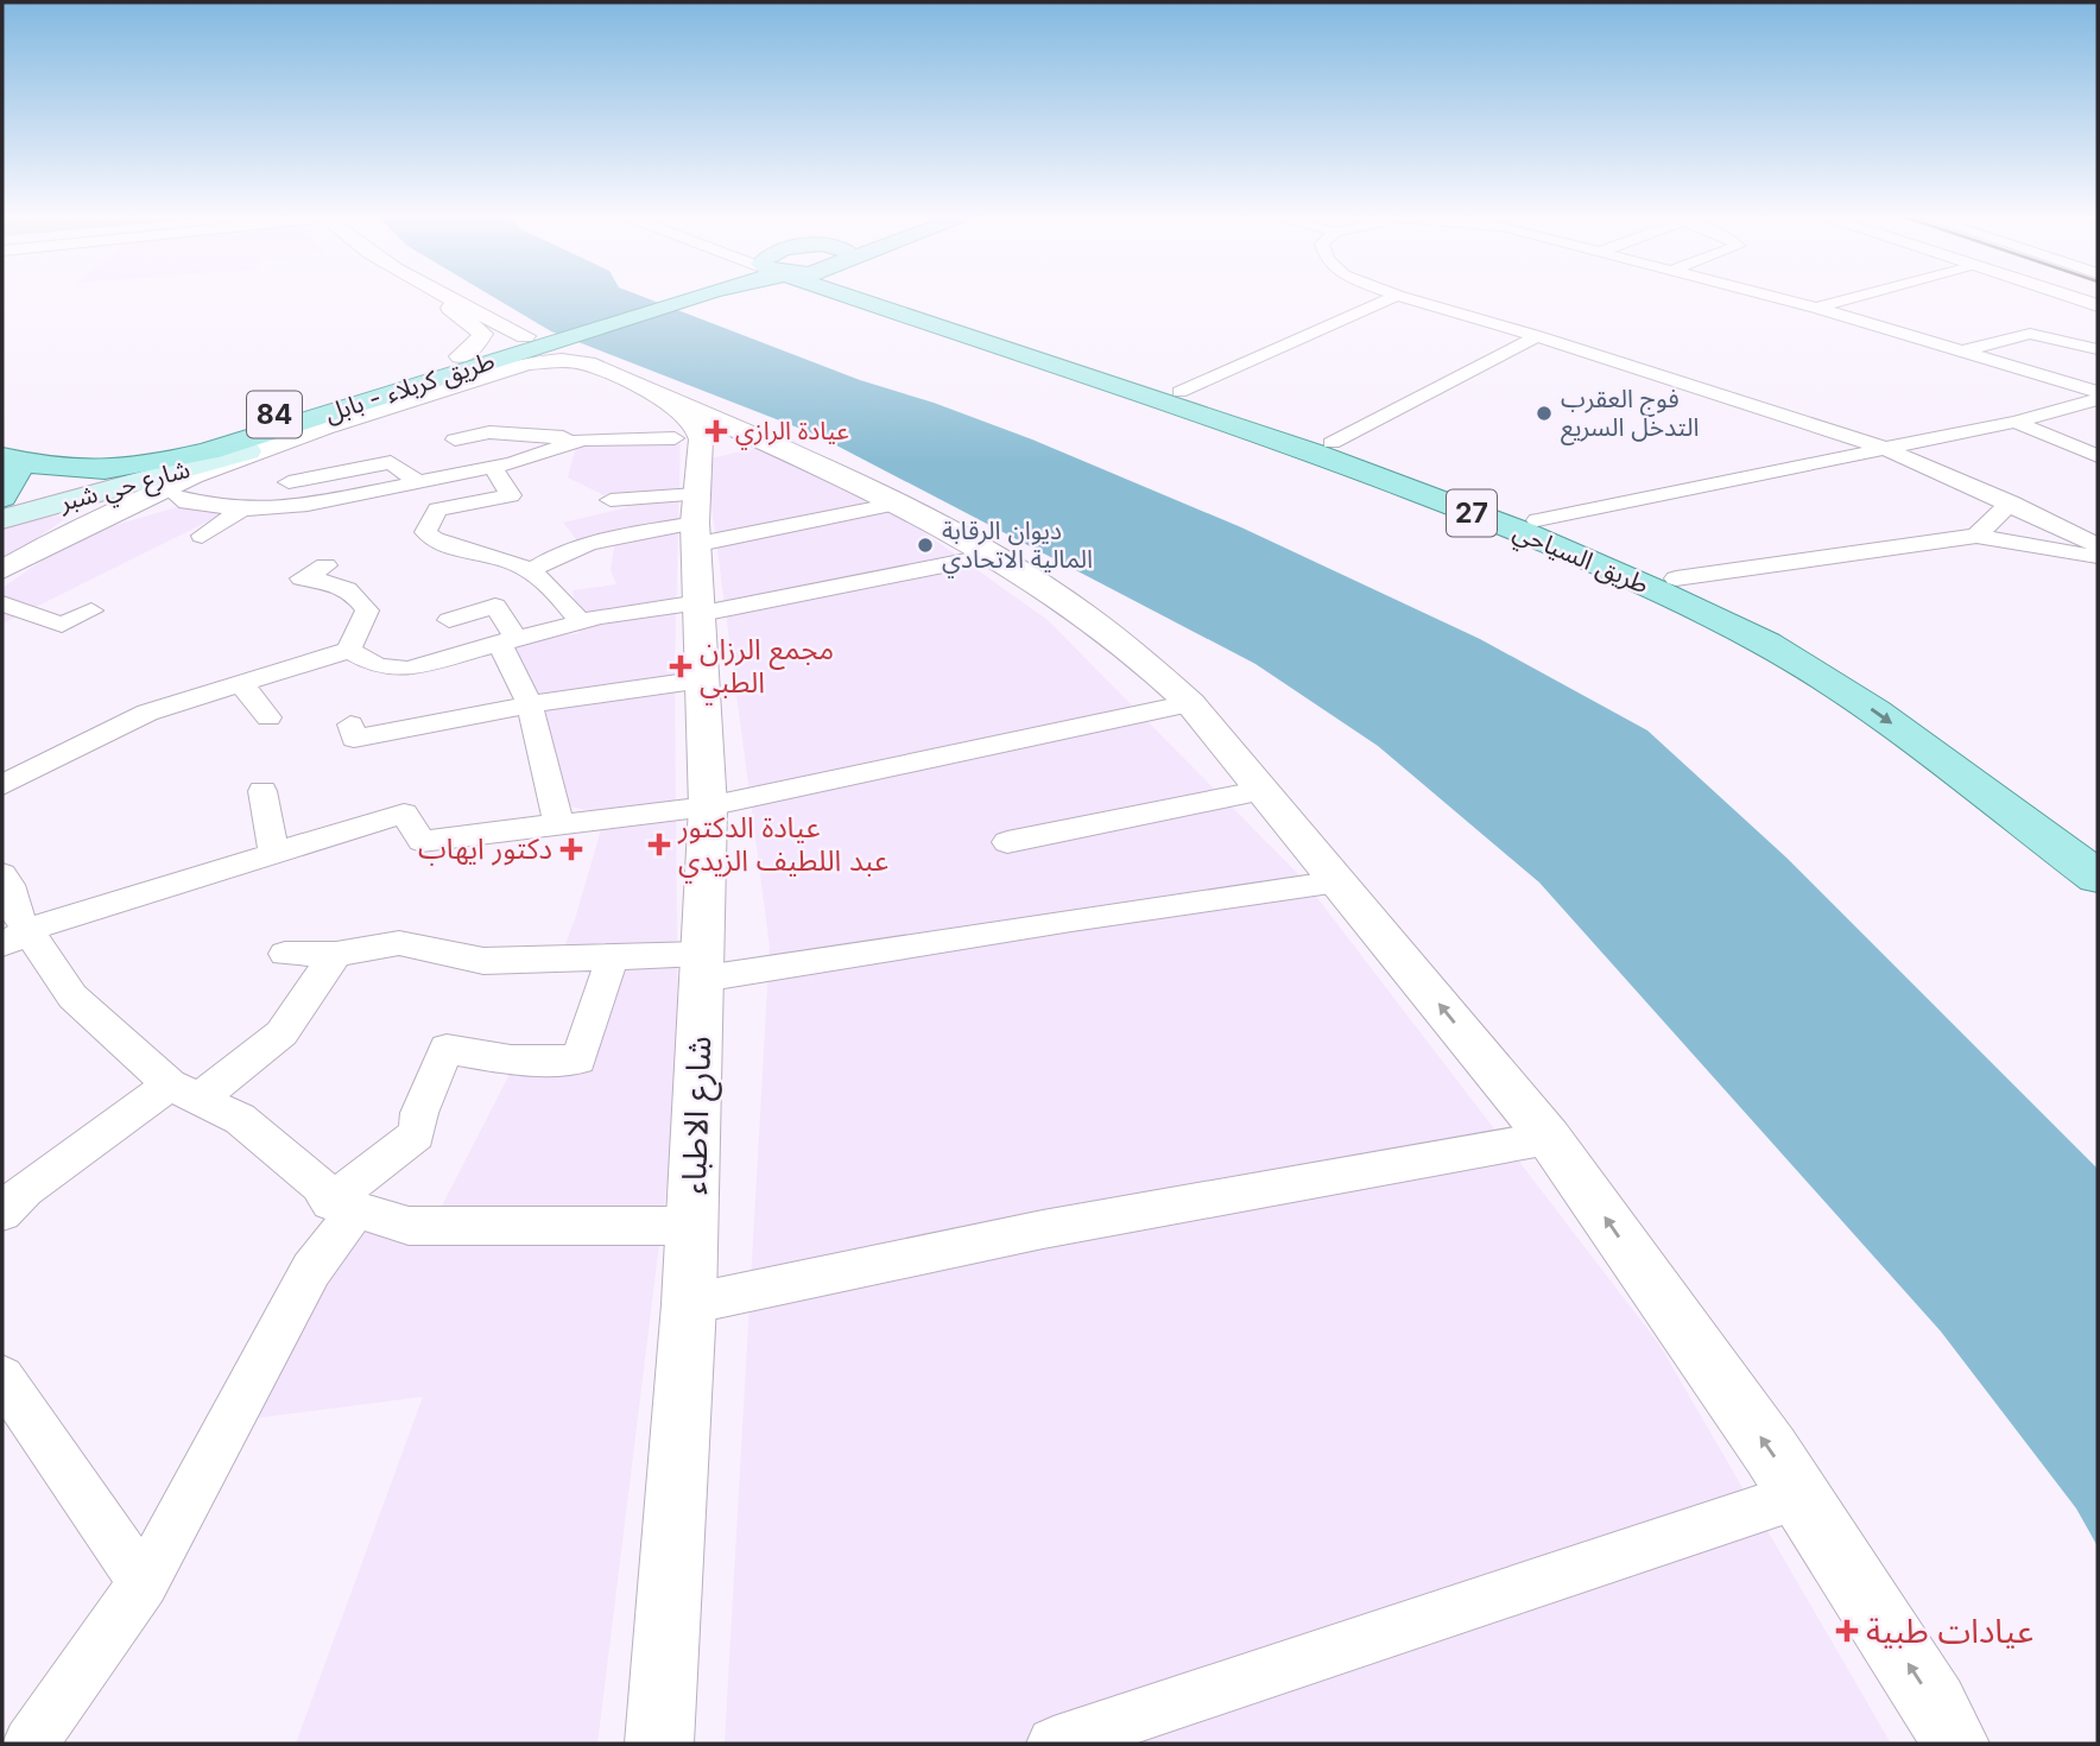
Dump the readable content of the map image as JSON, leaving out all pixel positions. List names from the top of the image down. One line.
{"streets":{"main road":["طريق كربلاء - بابل","84","شارع حي شبر","27","طريق السياحي"],"street":["شارع الاطباء"]},"crossings":[["طريق كربلاء - بابل","84"]],"places":{"other":["فوج العقرب التدخل السريع","ديوان الرقابة المالية الاتحادي"],"health":["عيادة الرازي","مجمع الرزان الطبي","عيادة الدكتور عبد اللطيف الزيدي","دكتور ايهاب","عيادات طبية"]}}
